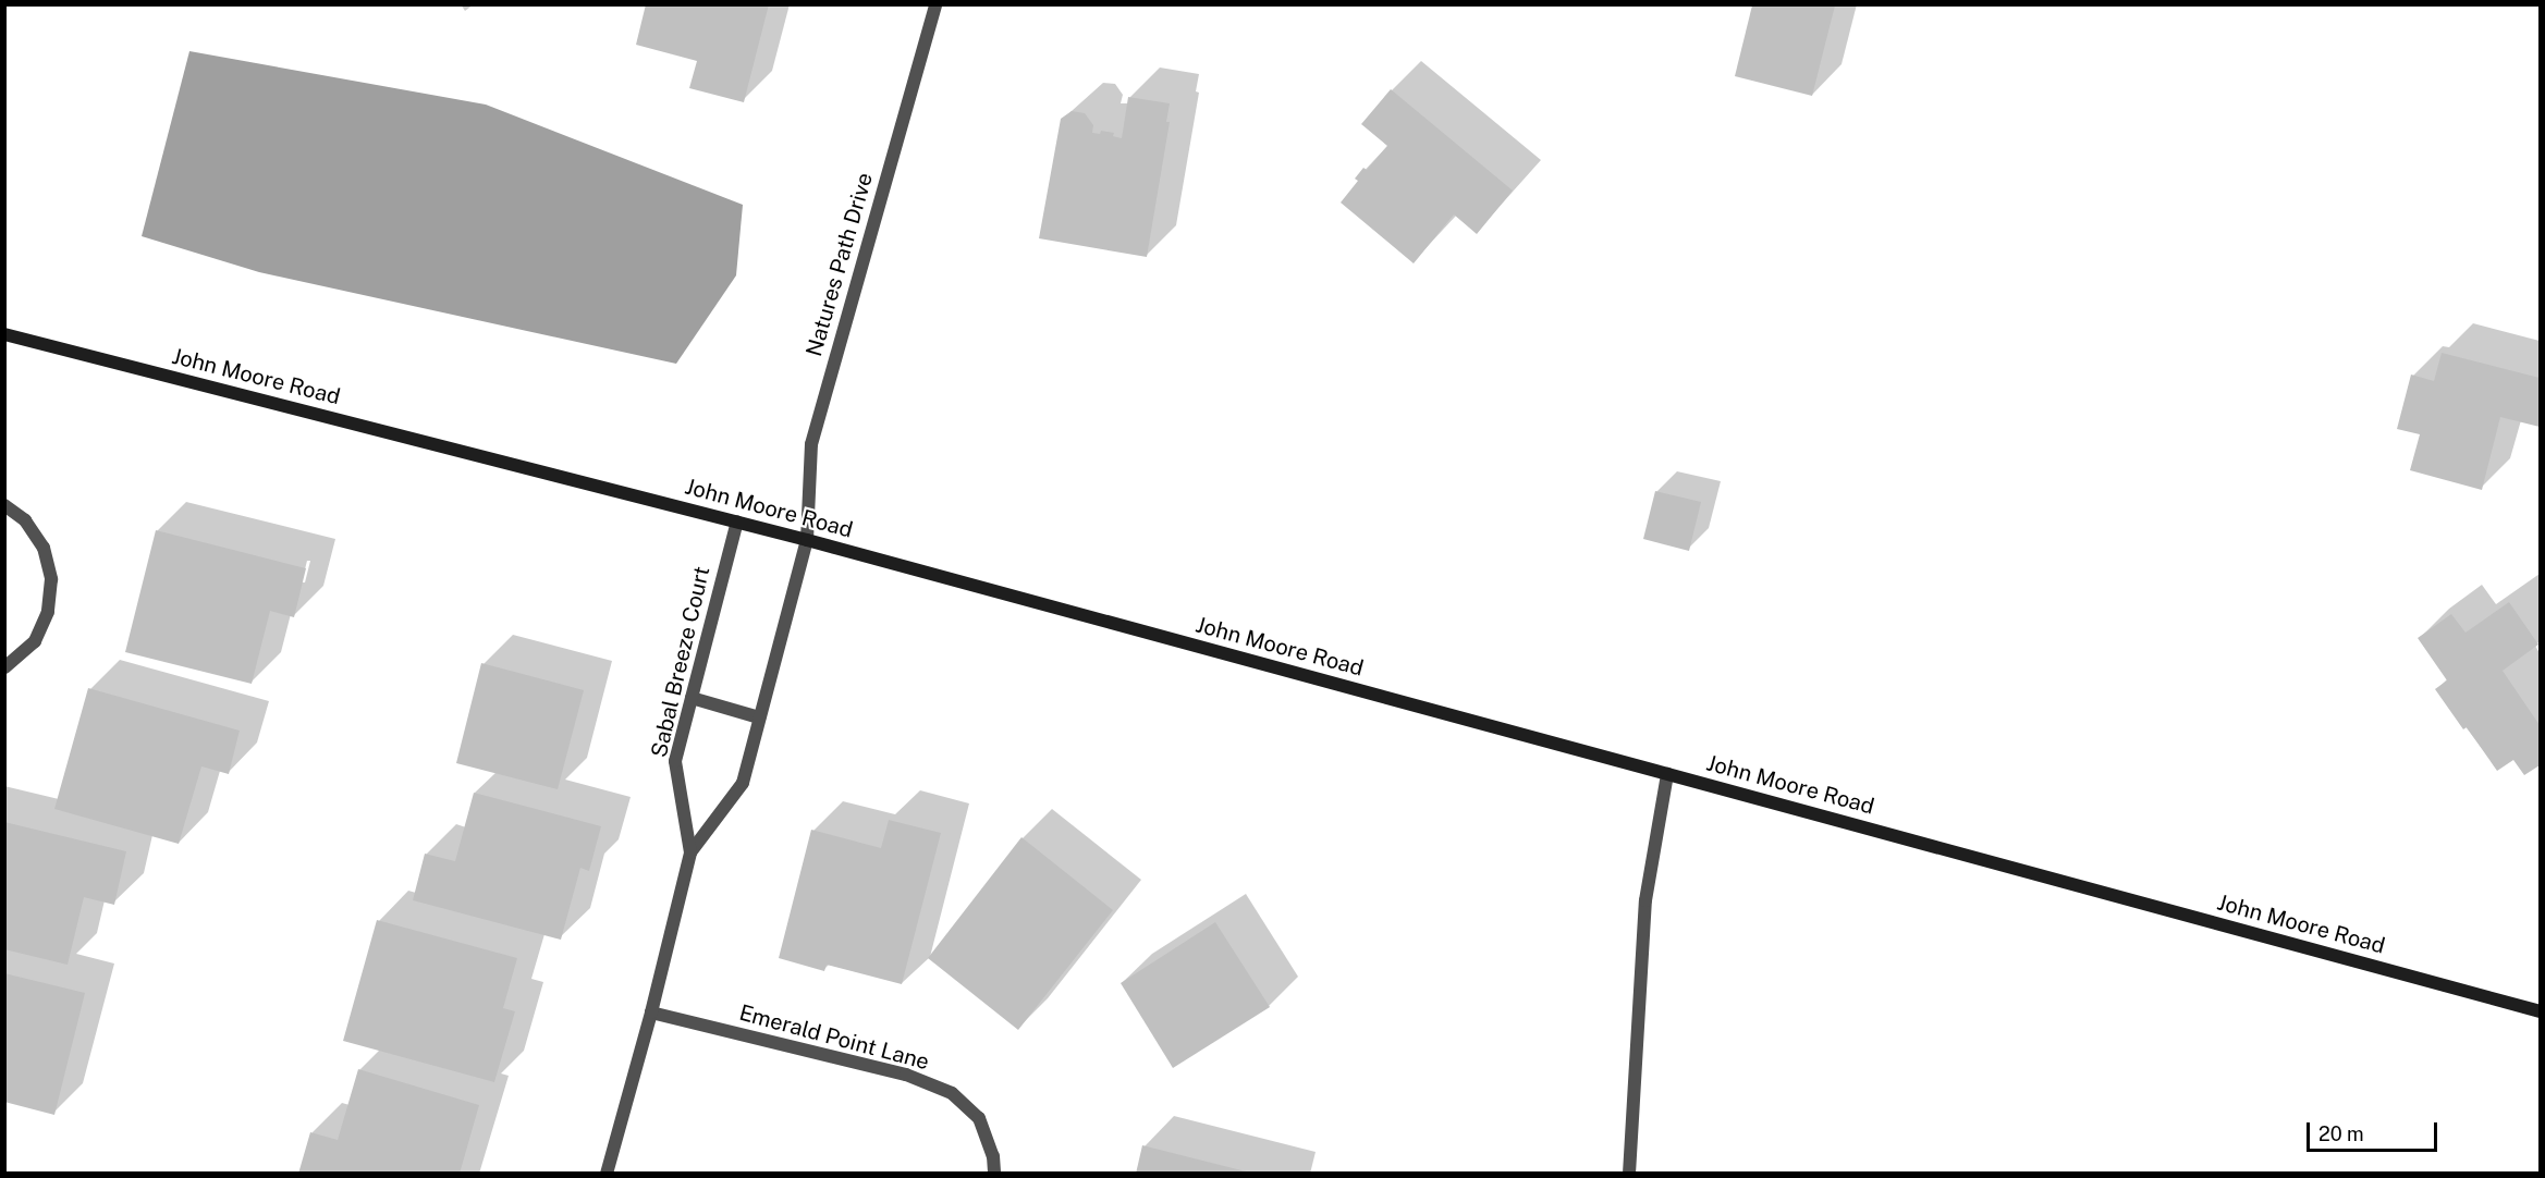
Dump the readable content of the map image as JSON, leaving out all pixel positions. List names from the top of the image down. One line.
{"streets":{"street":["Natures Path Drive","John Moore Road","Sabal Breeze Court","Emerald Point Lane"]},"crossings":[["Natures Path Drive","John Moore Road"],["Natures Path Drive","Sabal Breeze Court"],["John Moore Road","Sabal Breeze Court"],["Sabal Breeze Court","Emerald Point Lane"]],"scale_bar":"20 m"}
